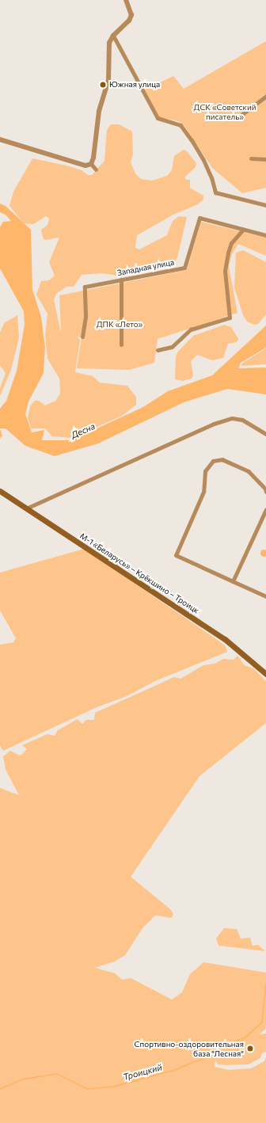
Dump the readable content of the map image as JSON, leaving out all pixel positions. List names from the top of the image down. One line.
{"streets":{"main road":["М-1 «Беларусь» – Крёкшино – Троицк"],"street":["Западная улица"]},"water":["Десна","Троицкий"],"parks":["ДСК «Советский писатель»","ДПК «Лето»"],"places":["Южная улица","Спортивно-оздоровительная база \"Лесная\""]}
